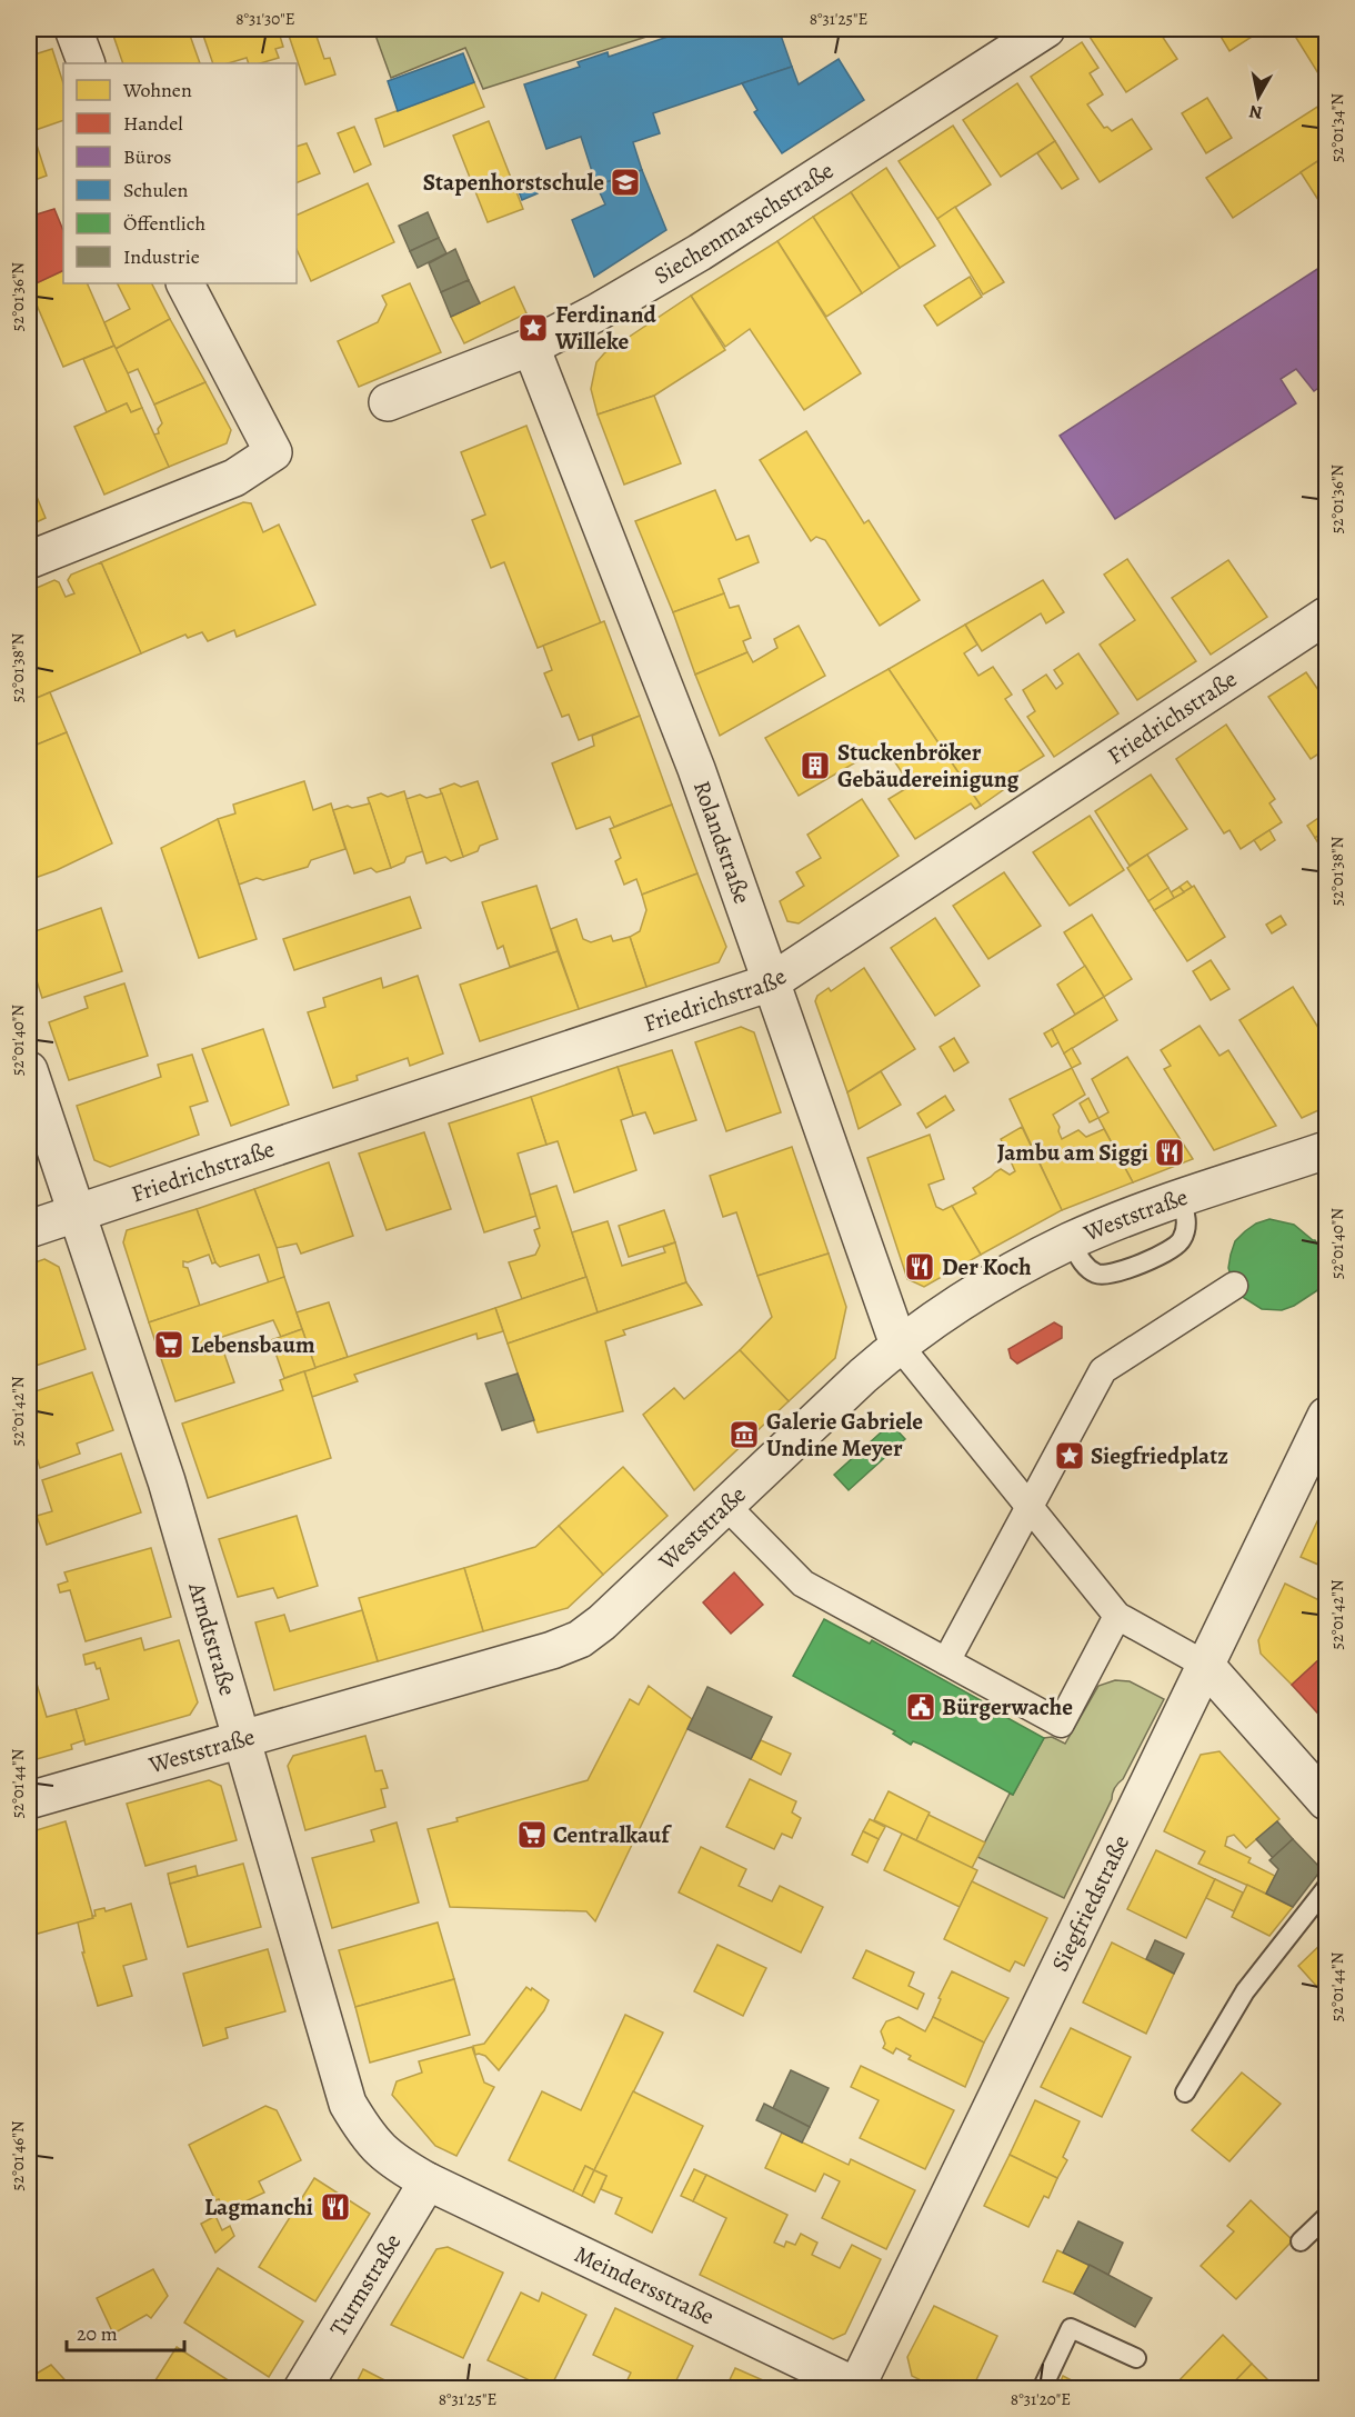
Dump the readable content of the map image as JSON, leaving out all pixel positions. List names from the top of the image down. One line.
{"streets":{"street":["Siechenmarschstraße","Friedrichstraße","Rolandstraße","Weststraße","Arndtstraße","Siegfriedstraße","Turmstraße","Meindersstraße"]},"crossings":[["Siechenmarschstraße","Rolandstraße"],["Friedrichstraße","Rolandstraße"],["Friedrichstraße","Arndtstraße"],["Rolandstraße","Weststraße"],["Weststraße","Arndtstraße"],["Arndtstraße","Turmstraße"],["Arndtstraße","Meindersstraße"],["Siegfriedstraße","Meindersstraße"],["Turmstraße","Meindersstraße"]],"places":{"school or university":["Stapenhorstschule"],"place":["Ferdinand Willeke","Siegfriedplatz"],"building":["Stuckenbröker Gebäudereinigung"],"restaurant":["Jambu am Siggi","Der Koch","Lagmanchi"],"supermarket":["Lebensbaum","Centralkauf"],"museum":["Galerie Gabriele Undine Meyer"],"public building":["Bürgerwache"]},"legend":["Wohnen","Handel","Büros","Schulen","Öffentlich","Industrie"],"scale_bar":"20 m","north":"bottom","coordinates":["8°31'30\"E","8°31'25\"E","52°01'34\"N","52°01'36\"N","52°01'38\"N","52°01'40\"N","52°01'42\"N","52°01'44\"N","52°01'46\"N","8°31'20\"E"]}
